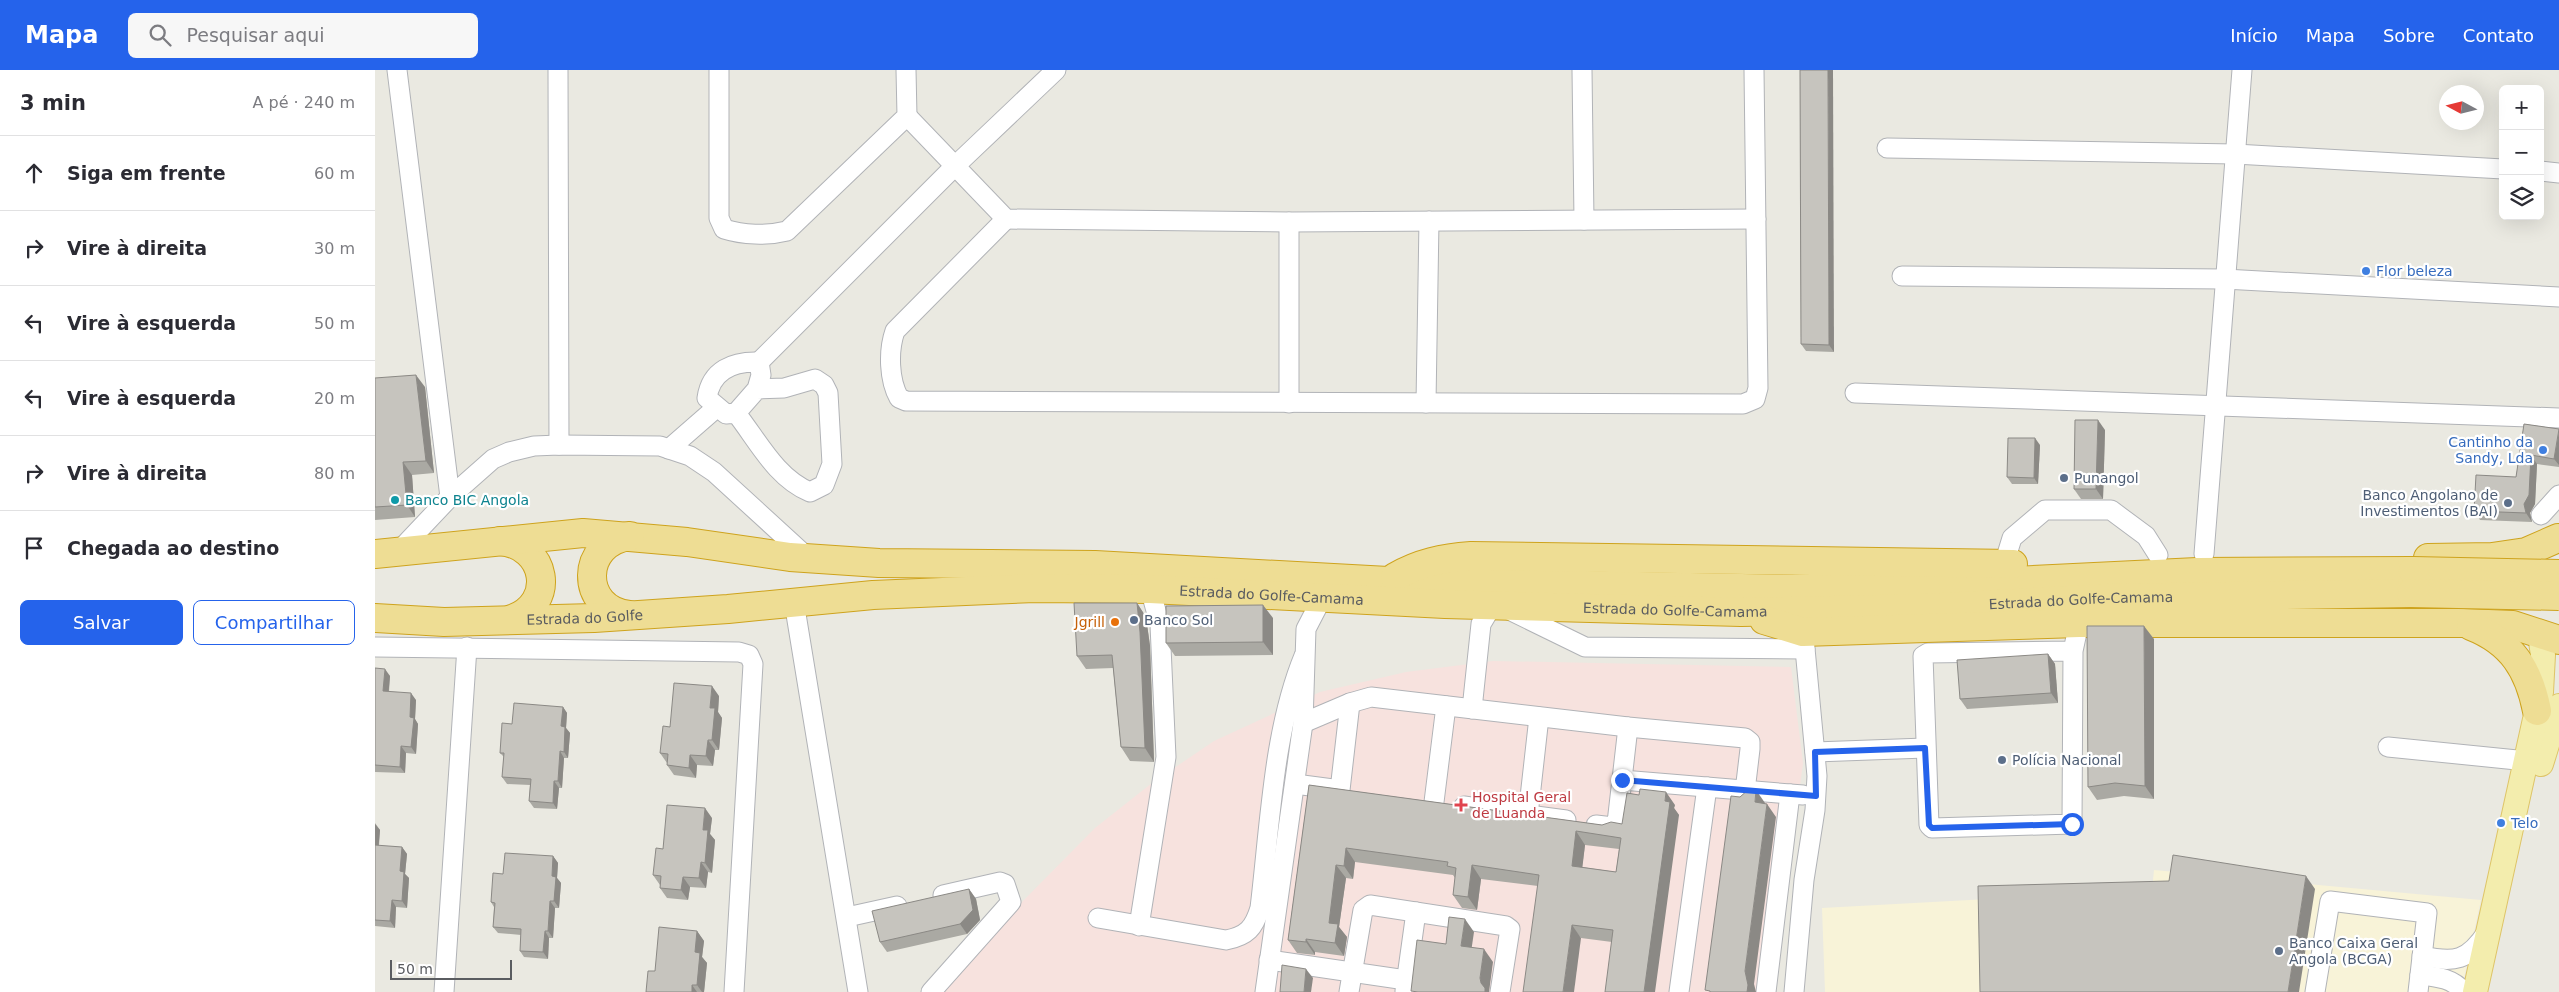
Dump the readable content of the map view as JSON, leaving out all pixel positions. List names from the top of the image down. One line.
{"streets":{"highway":["Estrada do Golfe-Camama","Estrada do Golfe"]},"crossings":[["Estrada do Golfe-Camama","Estrada do Golfe"]],"places":{"other":["Flor beleza","Cantinho da Sandy, Lda","Punangol","Banco BIC Angola","Banco Angolano de Investimentos (BAI)","Banco Sol","Jgrill","Polícia Nacional","Telo","Banco Caixa Geral Angola (BCGA)"],"health":["Hospital Geral de Luanda"]},"scale_bar":"50 m","north":"left","page":{"header":"Mapa","search":"Pesquisar aqui","nav":["Início","Mapa","Sobre","Contato"],"heading":["3 min","A pé · 240 m"],"map_buttons":["+","−"],"list":[["Siga em frente","60 m"],["Vire à direita","30 m"],["Vire à esquerda","50 m"],["Vire à esquerda","20 m"],["Vire à direita","80 m"],"Chegada ao destino"],"buttons":["Salvar","Compartilhar"],"scale":"50 m"}}
